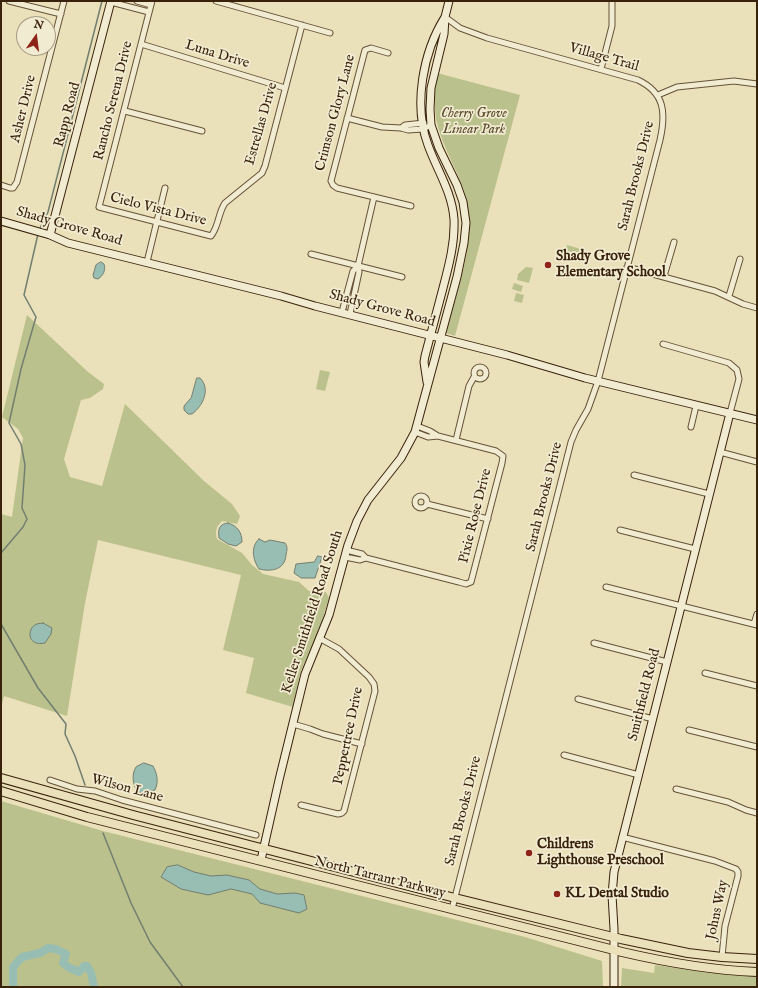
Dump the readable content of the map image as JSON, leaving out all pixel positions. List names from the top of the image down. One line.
{"streets":{"main road":["Rapp Road","Shady Grove Road","Keller Smithfield Road South","Smithfield Road","North Tarrant Parkway"],"street":["Luna Drive","Village Trail","Rancho Serena Drive","Asher Drive","Crimson Glory Lane","Estrellas Drive","Sarah Brooks Drive","Cielo Vista Drive","Pixie Rose Drive","Peppertree Drive","Wilson Lane","Johns Way"]},"crossings":[["Luna Drive","Rancho Serena Drive"],["Luna Drive","Estrellas Drive"],["Village Trail","Sarah Brooks Drive"],["Village Trail","Keller Smithfield Road South"],["Rancho Serena Drive","Cielo Vista Drive"],["Rapp Road","Shady Grove Road"],["Estrellas Drive","Cielo Vista Drive"],["Sarah Brooks Drive","Shady Grove Road"],["Sarah Brooks Drive","North Tarrant Parkway"],["Shady Grove Road","Keller Smithfield Road South"],["Shady Grove Road","Smithfield Road"],["Pixie Rose Drive","Keller Smithfield Road South"],["Keller Smithfield Road South","Peppertree Drive"],["Keller Smithfield Road South","North Tarrant Parkway"],["Smithfield Road","North Tarrant Parkway"],["Smithfield Road","Johns Way"],["North Tarrant Parkway","Johns Way"]],"parks":["Cherry Grove Linear Park"],"places":["Shady Grove Elementary School","Childrens Lighthouse Preschool","KL Dental Studio"],"north":"top"}
